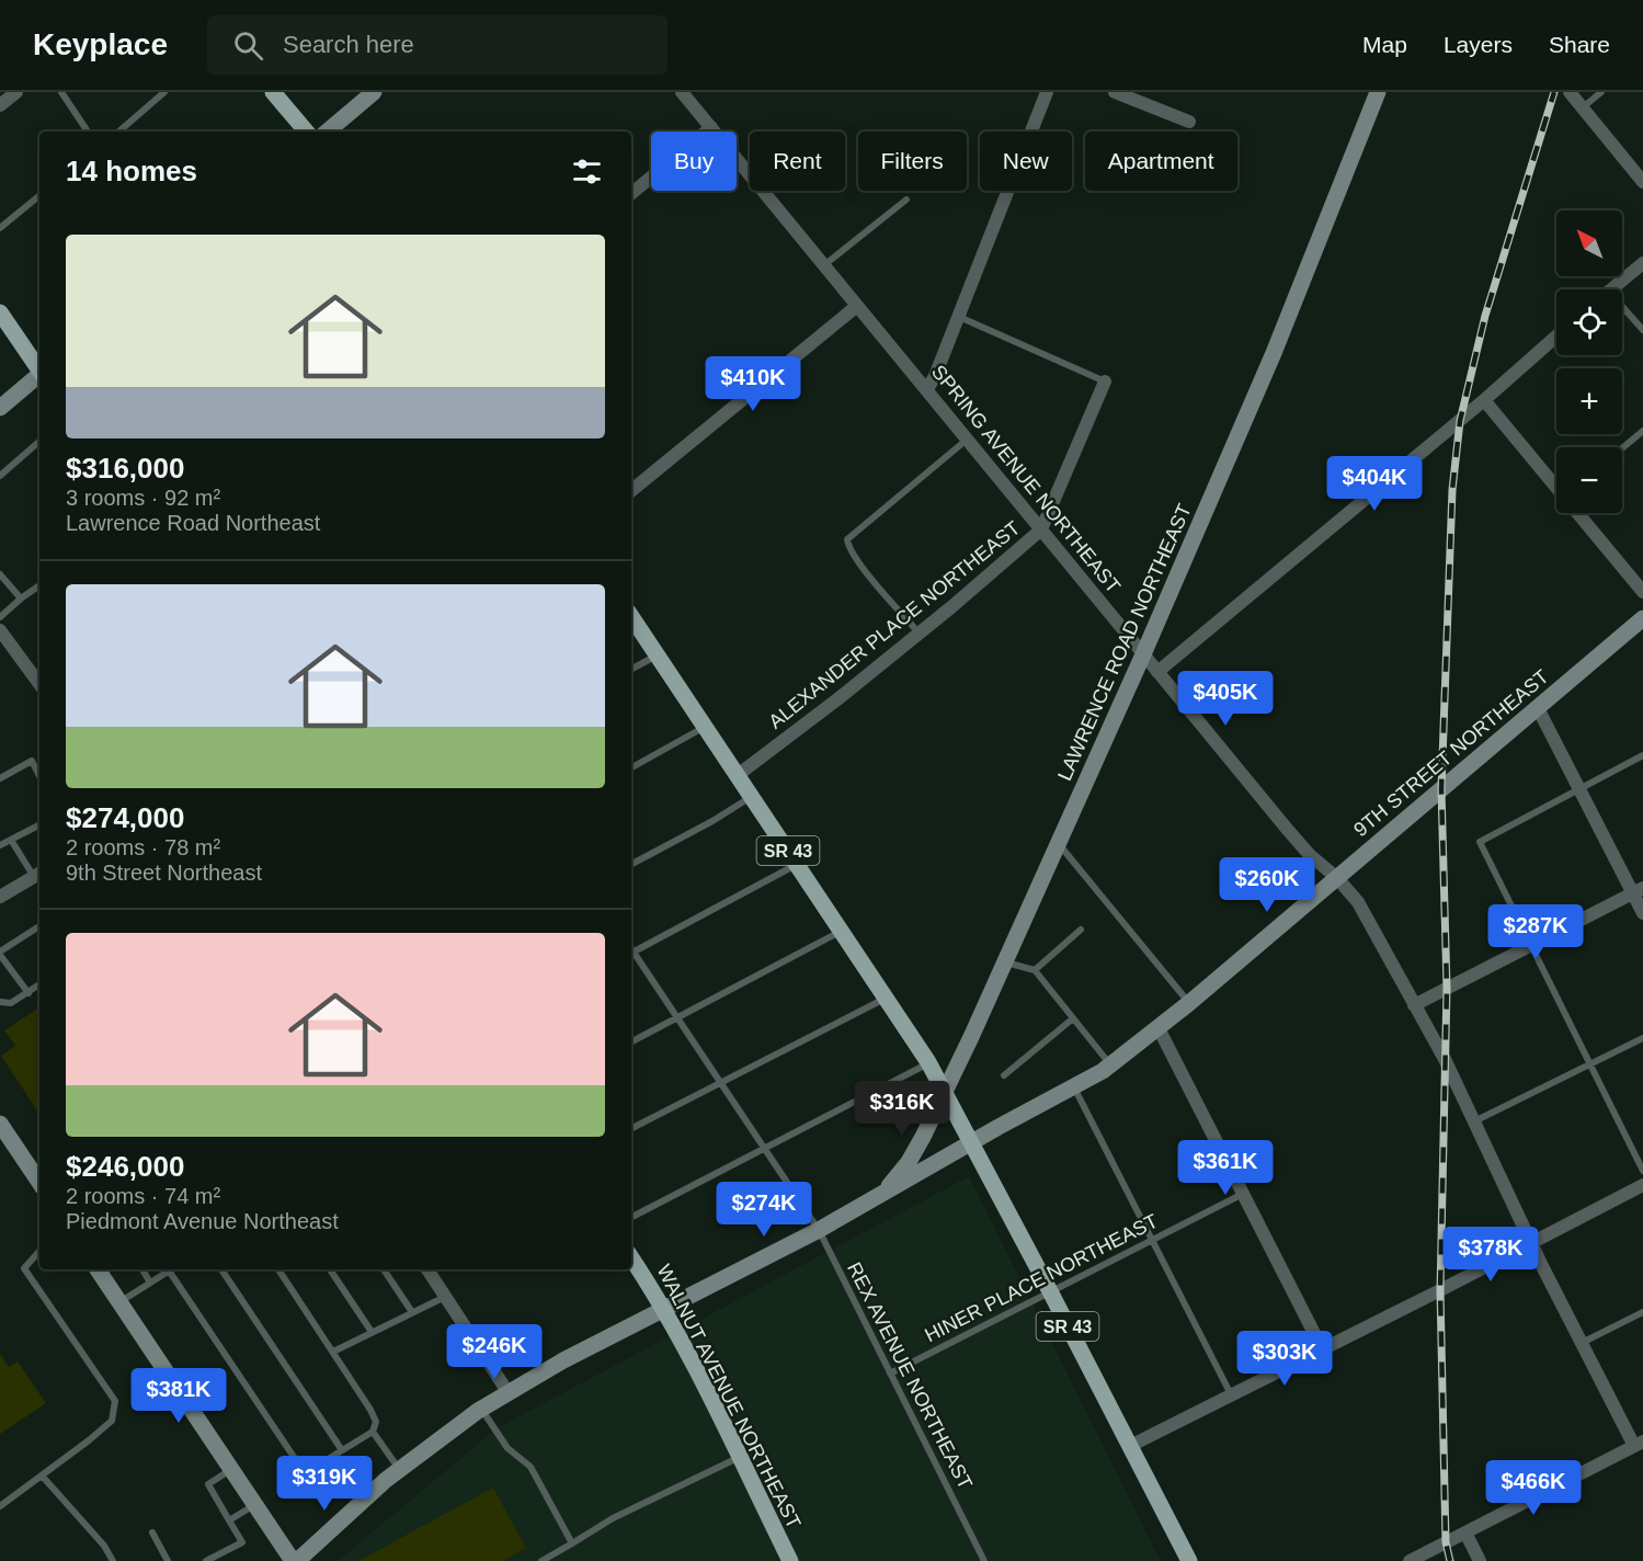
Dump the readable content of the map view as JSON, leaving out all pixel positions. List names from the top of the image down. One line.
{"streets":{"main road":["SR 43","WALNUT AVENUE NORTHEAST"],"street":["SPRING AVENUE NORTHEAST","ALEXANDER PLACE NORTHEAST","LAWRENCE ROAD NORTHEAST","9TH STREET NORTHEAST"],"lane":["HINER PLACE NORTHEAST","REX AVENUE NORTHEAST"]},"crossings":[["SPRING AVENUE NORTHEAST","ALEXANDER PLACE NORTHEAST"],["SPRING AVENUE NORTHEAST","LAWRENCE ROAD NORTHEAST"],["SPRING AVENUE NORTHEAST","9TH STREET NORTHEAST"],["ALEXANDER PLACE NORTHEAST","SR 43"],["LAWRENCE ROAD NORTHEAST","9TH STREET NORTHEAST"],["LAWRENCE ROAD NORTHEAST","SR 43"],["9TH STREET NORTHEAST","SR 43"],["9TH STREET NORTHEAST","REX AVENUE NORTHEAST"],["9TH STREET NORTHEAST","WALNUT AVENUE NORTHEAST"],["SR 43","HINER PLACE NORTHEAST"],["HINER PLACE NORTHEAST","REX AVENUE NORTHEAST"]],"north":"top left","page":{"header":"Keyplace","search":"Search here","nav":["Map","Layers","Share"],"chip":["Buy","Rent","Filters","New","Apartment"],"heading":"14 homes","map_buttons":["+","−"],"list":[{"name":"$316,000","note":"3 rooms · 92 m² · Lawrence Road Northeast"},{"name":"$274,000","note":"2 rooms · 78 m² · 9th Street Northeast"},{"name":"$246,000","note":"2 rooms · 74 m² · Piedmont Avenue Northeast"}],"price":["$410K","$404K","$405K","$260K","$287K","$316K","$361K","$274K","$378K","$246K","$303K","$381K","$319K","$466K"]}}
